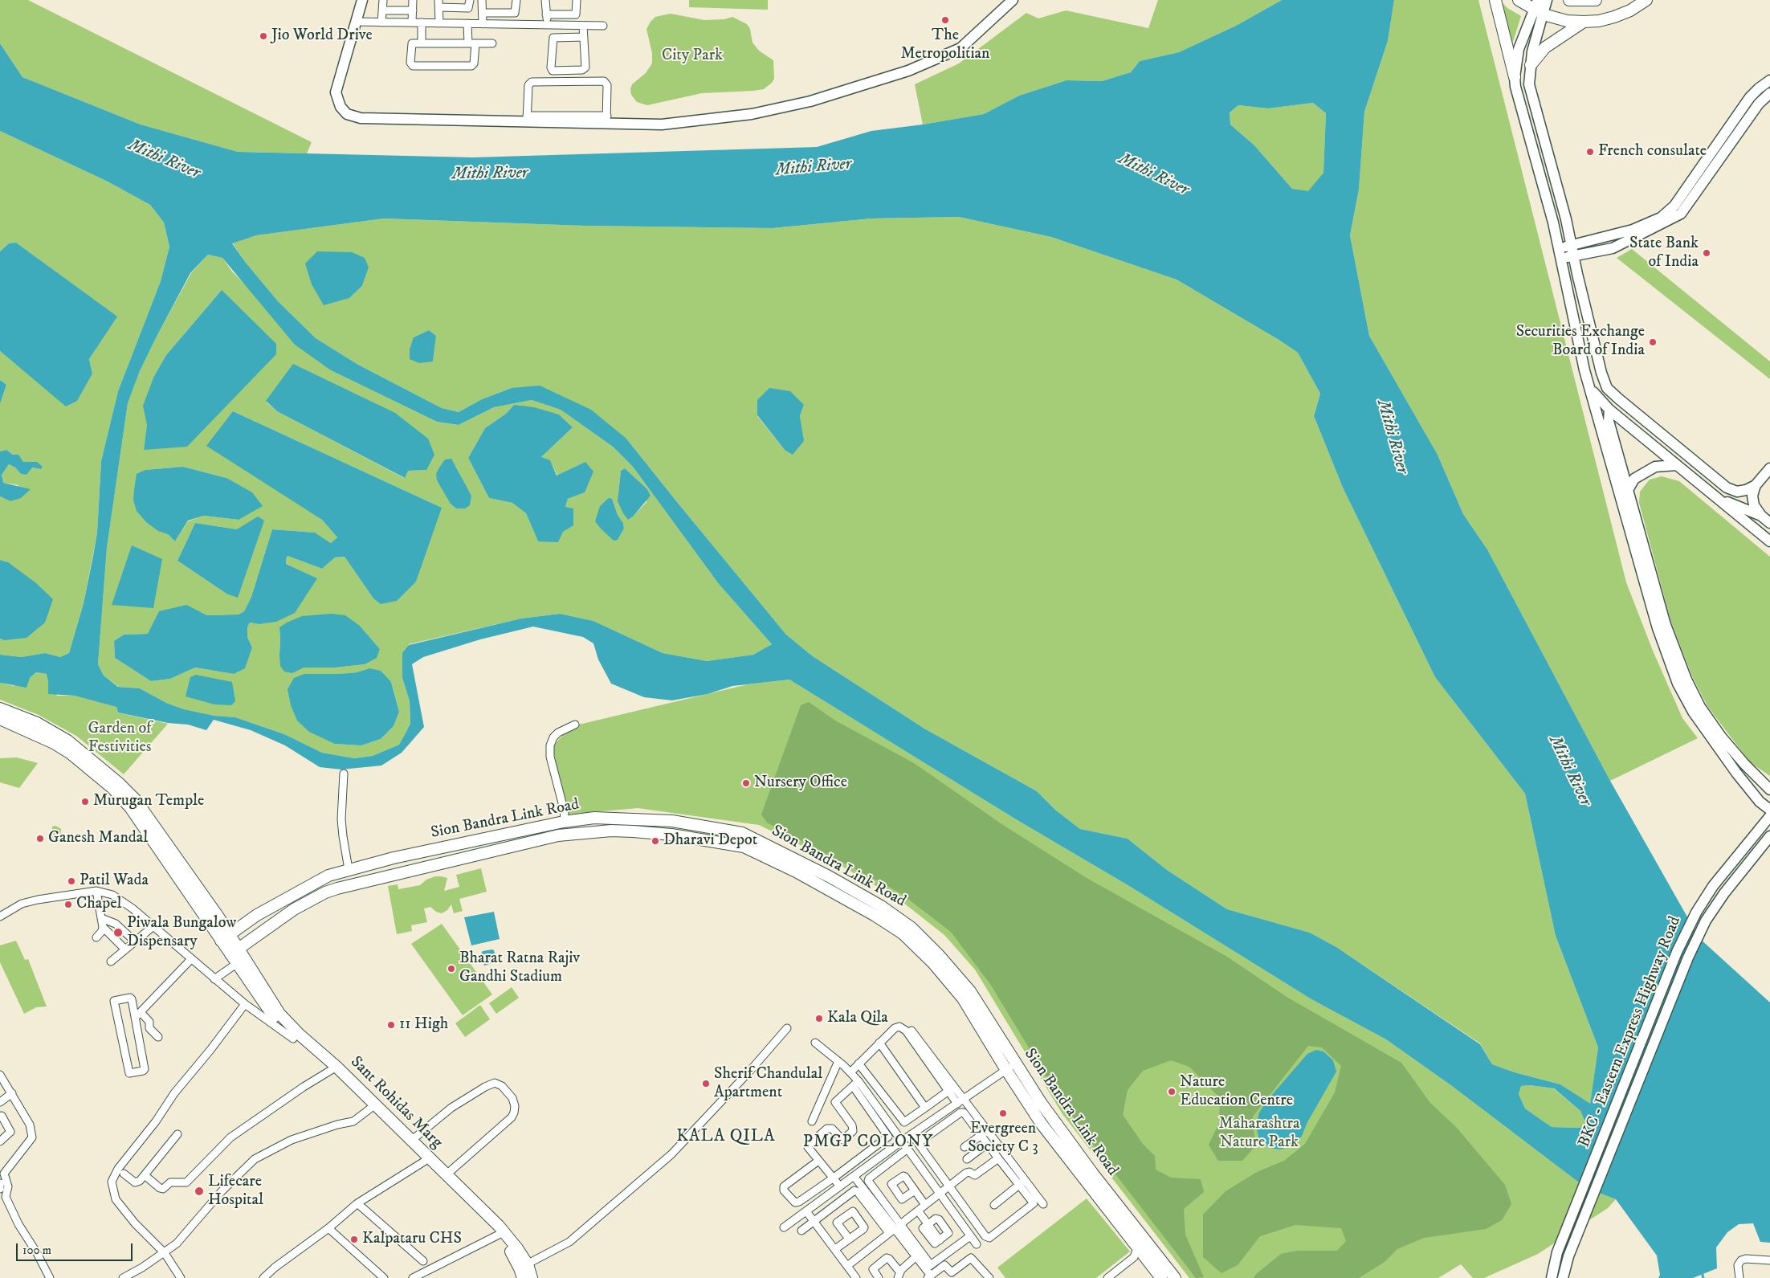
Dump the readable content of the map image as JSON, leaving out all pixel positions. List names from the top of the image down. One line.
{"streets":{"main road":["Sion Bandra Link Road","BKC - Eastern Express Highway Road","Sant Rohidas Marg"]},"districts":["KALA QILA","PMGP COLONY"],"water":["Mithi River"],"parks":["City Park","Garden of Festivities","Maharashtra Nature Park"],"places":["The Metropolitian","Jio World Drive","French consulate","State Bank of India","Securities Exchange Board of India","Nursery Office","Murugan Temple","Ganesh Mandal","Dharavi Depot","Patil Wada","Chapel","Piwala Bungalow Dispensary","Bharat Ratna Rajiv Gandhi Stadium","Kala Qila","11 High","Sherif Chandulal Apartment","Nature Education Centre","Evergreen Society C 3","Lifecare Hospital","Kalpataru CHS"],"scale_bar":"100 m"}
